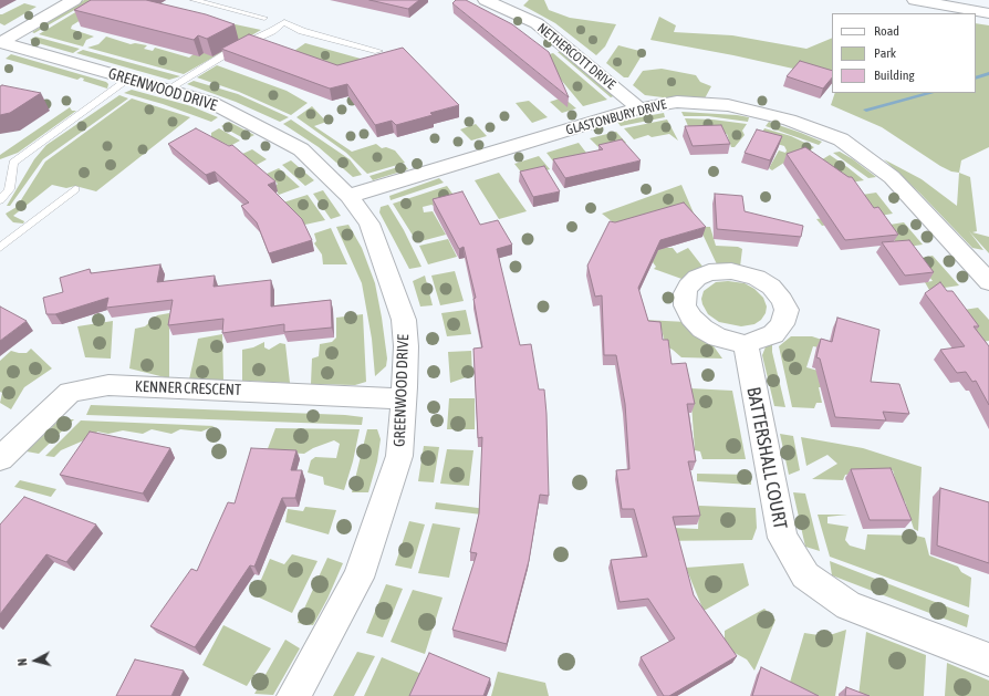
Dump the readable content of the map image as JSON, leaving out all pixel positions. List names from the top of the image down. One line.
{"streets":{"street":["NETHERCOTT DRIVE","GREENWOOD DRIVE","GLASTONBURY DRIVE","KENNER CRESCENT","BATTERSHALL COURT"]},"crossings":[["NETHERCOTT DRIVE","GLASTONBURY DRIVE"],["GREENWOOD DRIVE","GLASTONBURY DRIVE"],["GREENWOOD DRIVE","KENNER CRESCENT"]],"legend":["Road","Park","Building"],"north":"left"}
